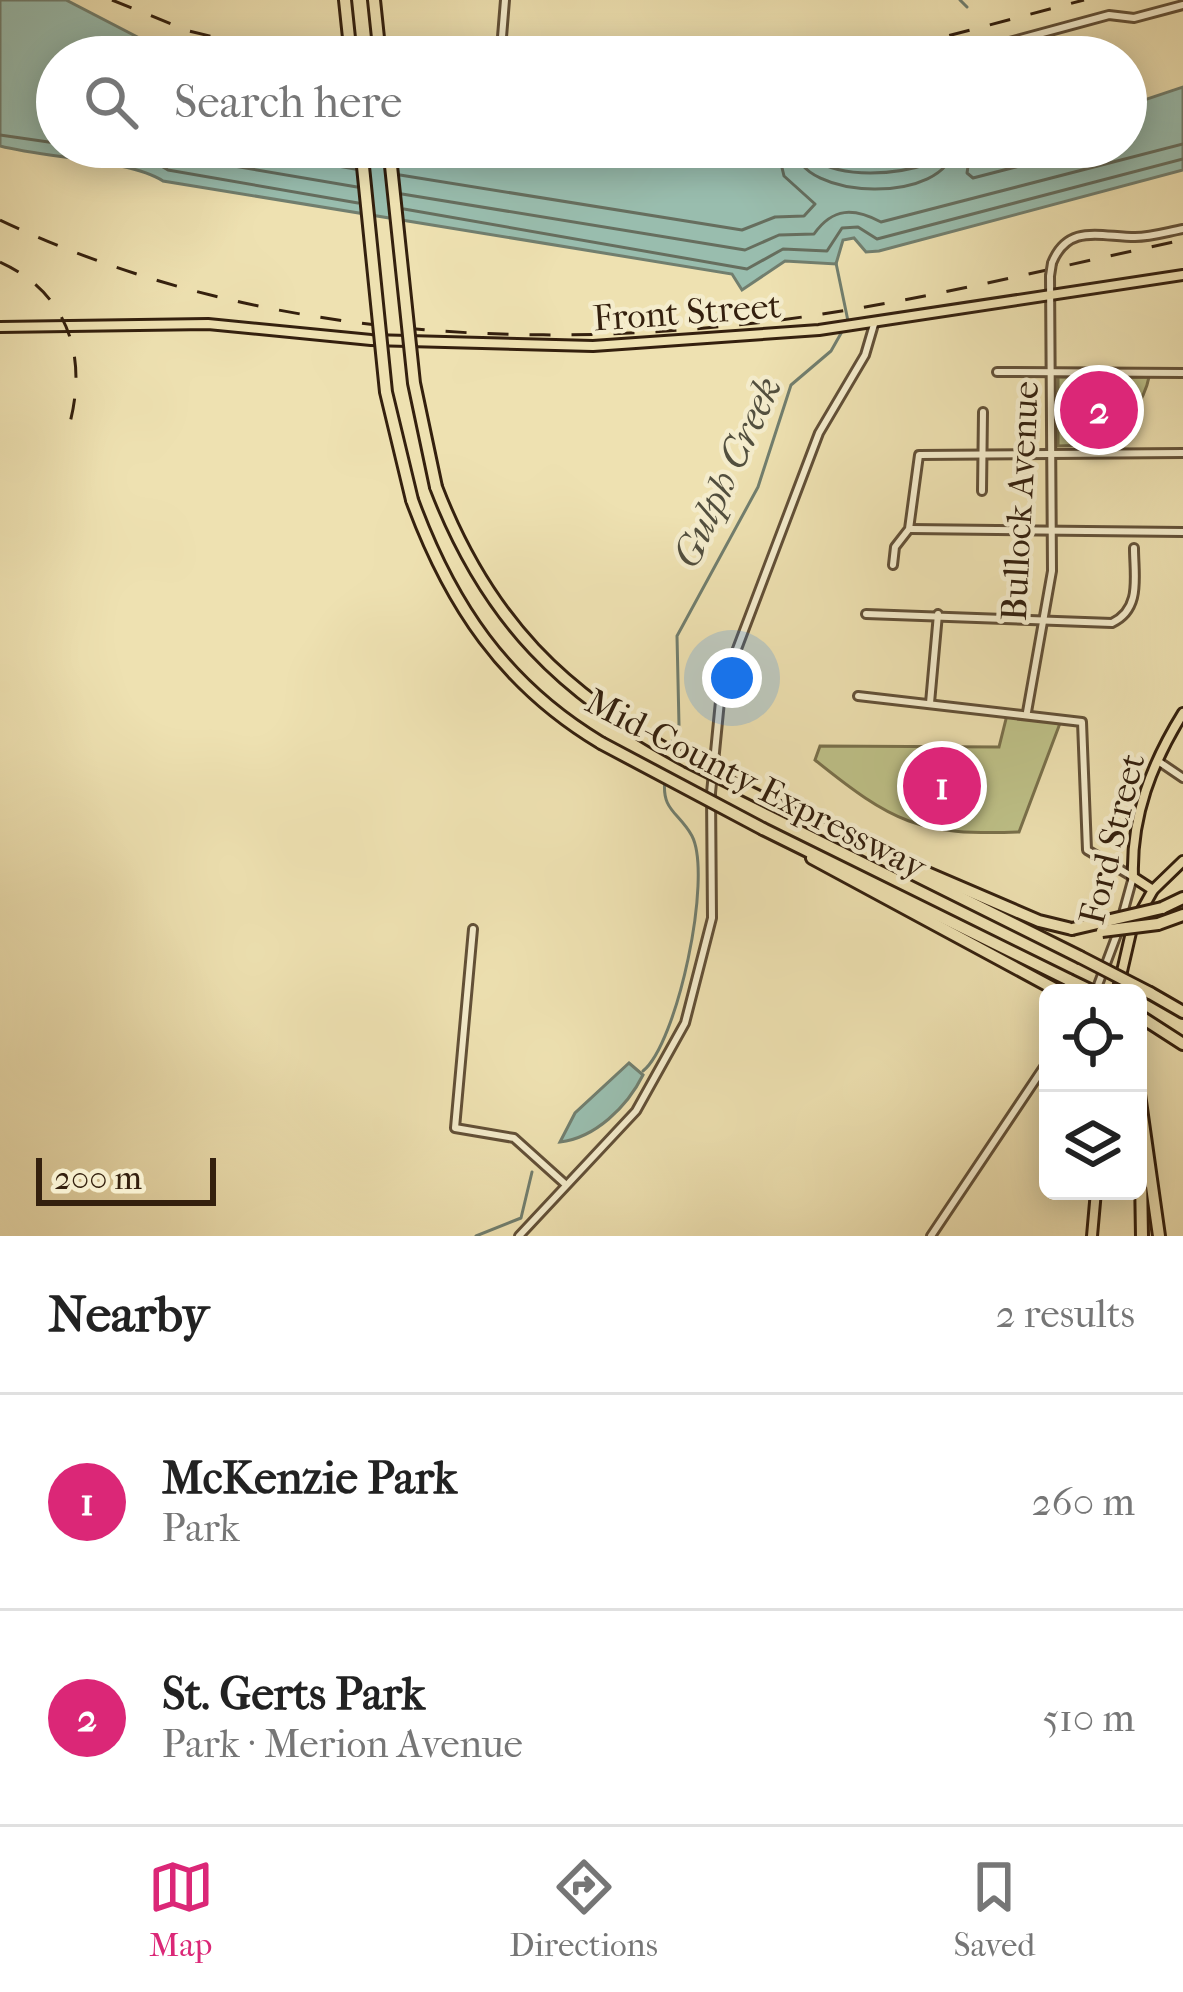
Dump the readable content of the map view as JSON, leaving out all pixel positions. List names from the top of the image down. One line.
{"streets":{"highway":["Mid-County Expressway"],"main road":["Front Street","Ford Street"],"street":["Bullock Avenue"]},"crossings":[["Front Street","Bullock Avenue"]],"water":["Gulph Creek"],"scale_bar":"200 m","page":{"search":"Search here","pins":["2","1"],"scale":"200 m","heading":["Nearby","2 results"],"list":[{"mark":"1","name":"McKenzie Park","note":"Park","value":"260 m"},{"mark":"2","name":"St. Gerts Park","note":"Park · Merion Avenue","value":"510 m"}],"nav":["Map","Directions","Saved"]}}
